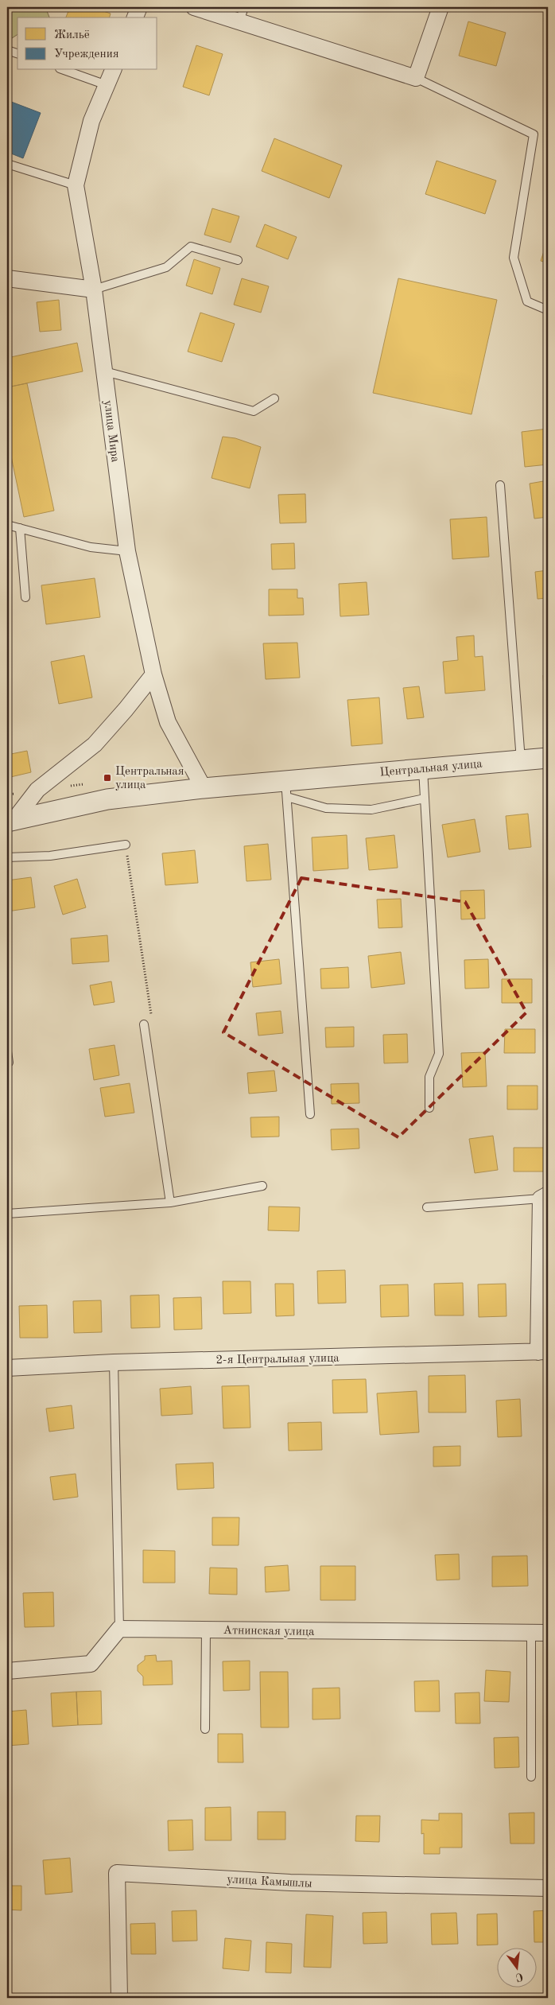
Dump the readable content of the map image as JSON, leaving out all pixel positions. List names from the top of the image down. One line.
{"streets":{"street":["улица Мира","Центральная улица","2-я Центральная улица","Атнинская улица","улица Камышлы"]},"crossings":[["улица Мира","Центральная улица"]],"places":{"transit":["Центральная улица"]},"legend":["Жильё","Учреждения"],"north":"bottom"}
